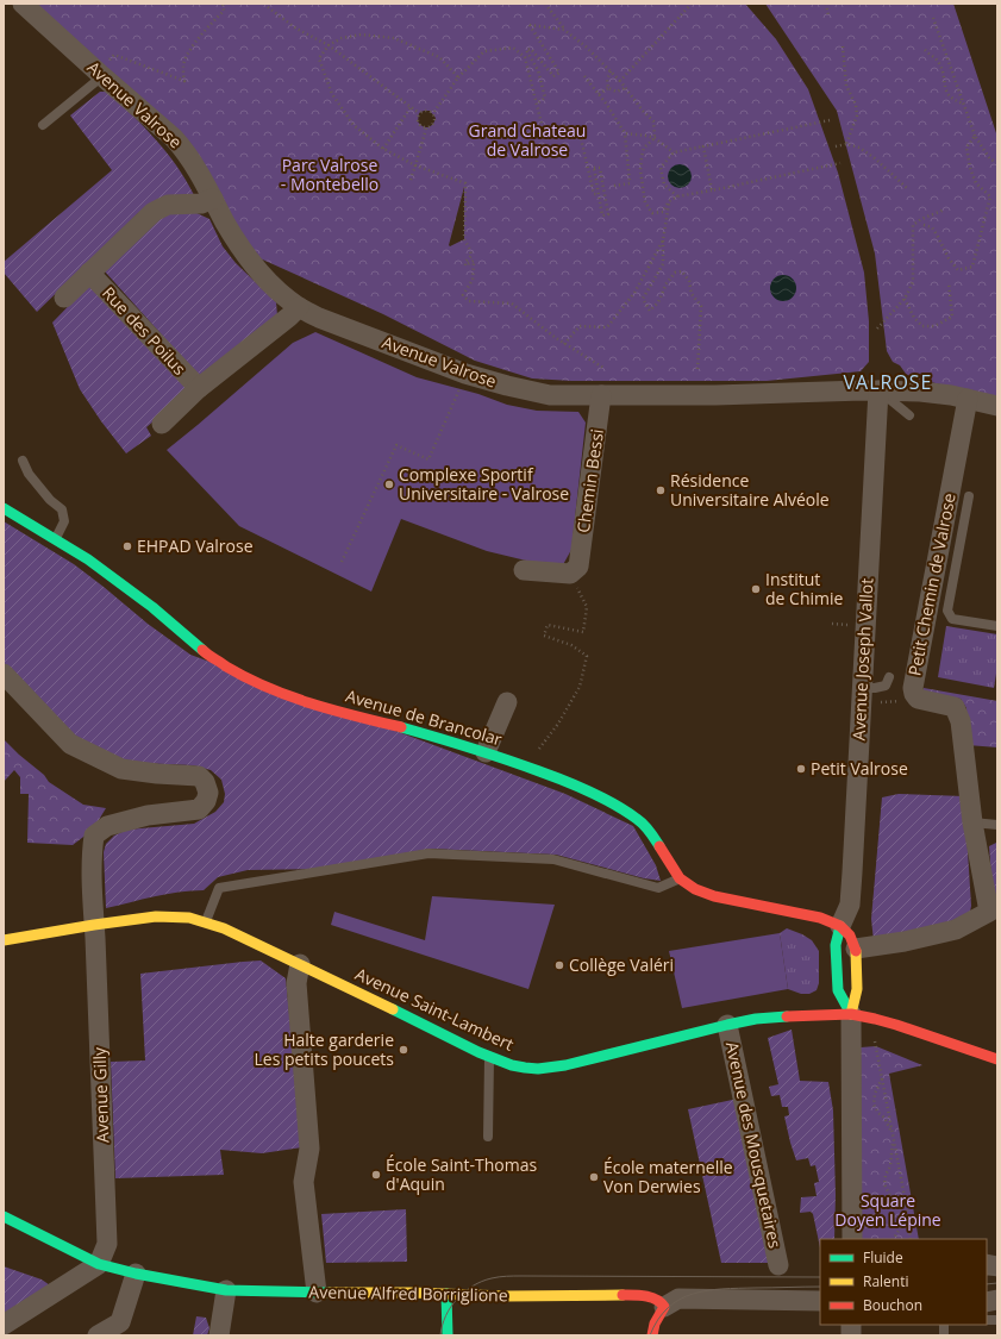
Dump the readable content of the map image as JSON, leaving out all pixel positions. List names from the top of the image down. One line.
{"streets":{"street":["Avenue Valrose","Rue des Poilus","Chemin Bessi","Petit Chemin de Valrose","Avenue Joseph Vallot","Avenue de Brancolar","Avenue Saint-Lambert","Avenue Gilly","Avenue des Mousquetaires","Avenue Alfred Borriglione"]},"crossings":[["Avenue Valrose","Chemin Bessi"],["Avenue Valrose","Petit Chemin de Valrose"],["Avenue Valrose","Avenue Joseph Vallot"],["Avenue Joseph Vallot","Avenue de Brancolar"],["Avenue Saint-Lambert","Avenue Gilly"],["Avenue Saint-Lambert","Avenue des Mousquetaires"],["Avenue Gilly","Avenue Alfred Borriglione"]],"districts":["VALROSE"],"parks":["Grand Chateau de Valrose","Parc Valrose - Montebello","Square Doyen Lépine"],"places":["Complexe Sportif Universitaire - Valrose","Résidence Universitaire Alvéole","EHPAD Valrose","Institut de Chimie","Petit Valrose","Collège Valéri","Halte garderie Les petits poucets","École Saint-Thomas d'Aquin","École maternelle Von Derwies"],"legend":["Fluide","Ralenti","Bouchon"]}
